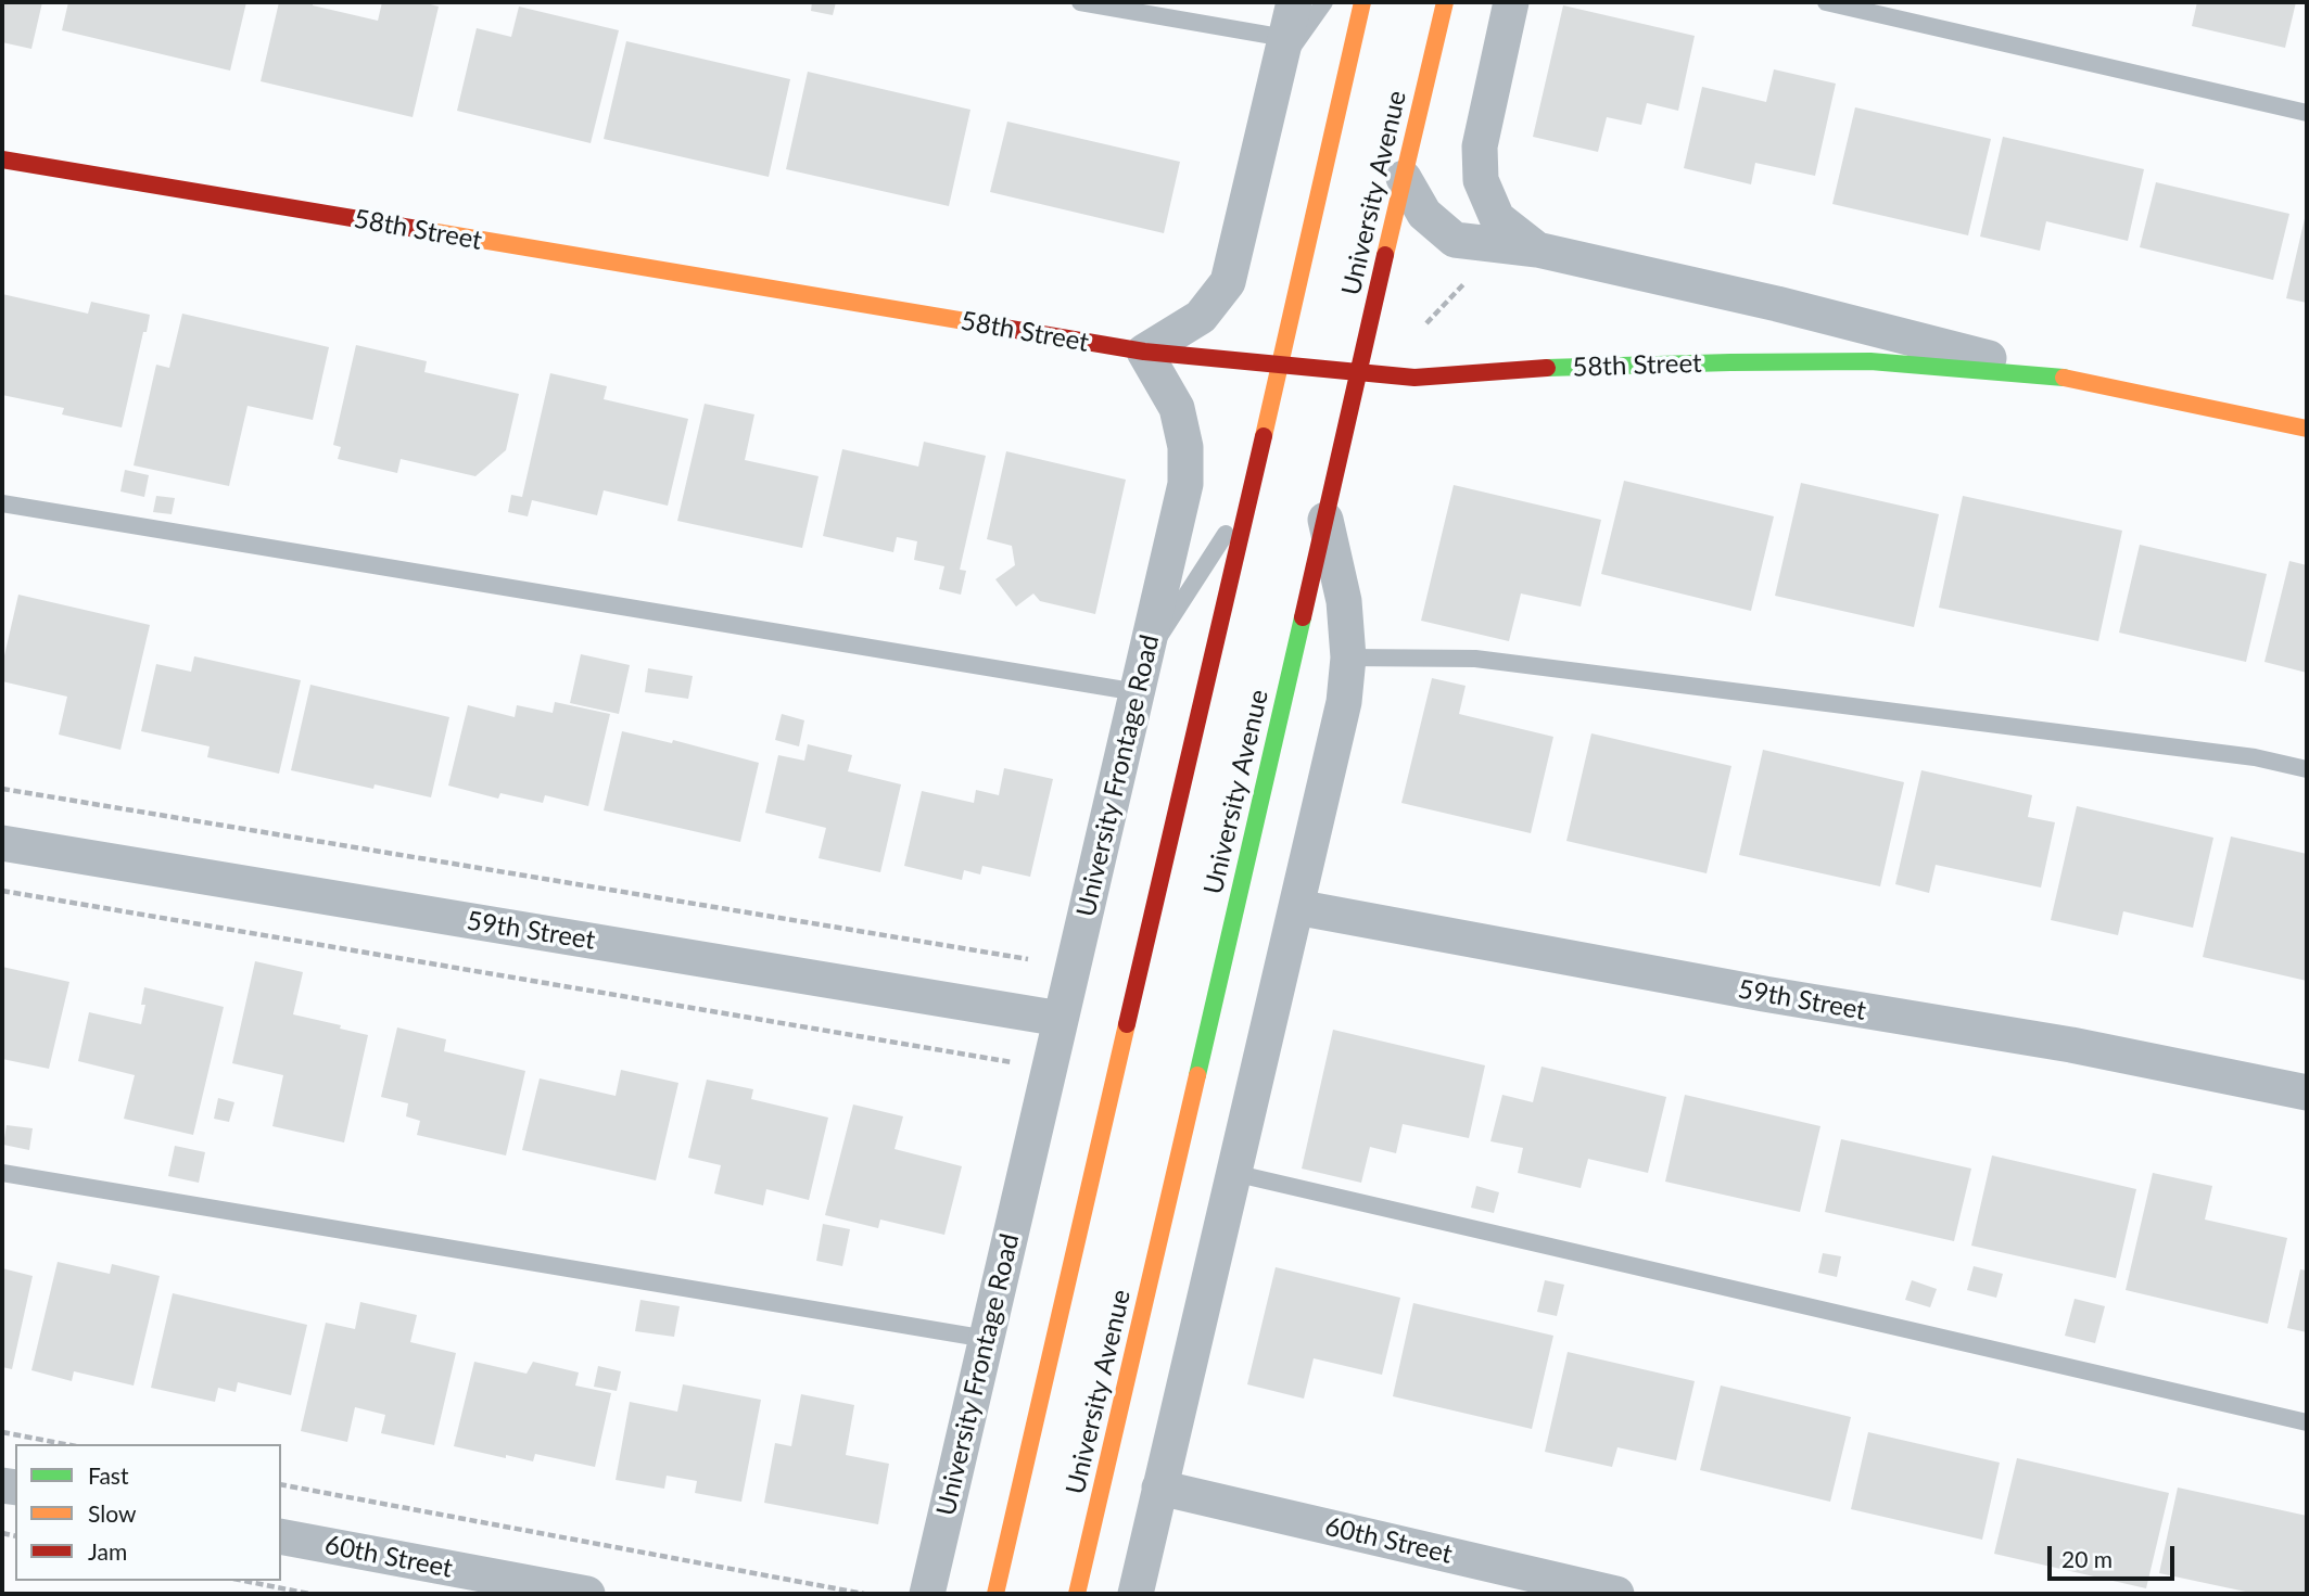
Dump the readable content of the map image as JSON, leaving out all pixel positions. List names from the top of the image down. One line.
{"streets":{"main road":["University Avenue","58th Street"],"street":["University Frontage Road","59th Street","60th Street"]},"crossings":[["University Avenue","58th Street"],["58th Street","University Frontage Road"],["University Frontage Road","59th Street"]],"legend":["Fast","Slow","Jam"],"scale_bar":"20 m"}
